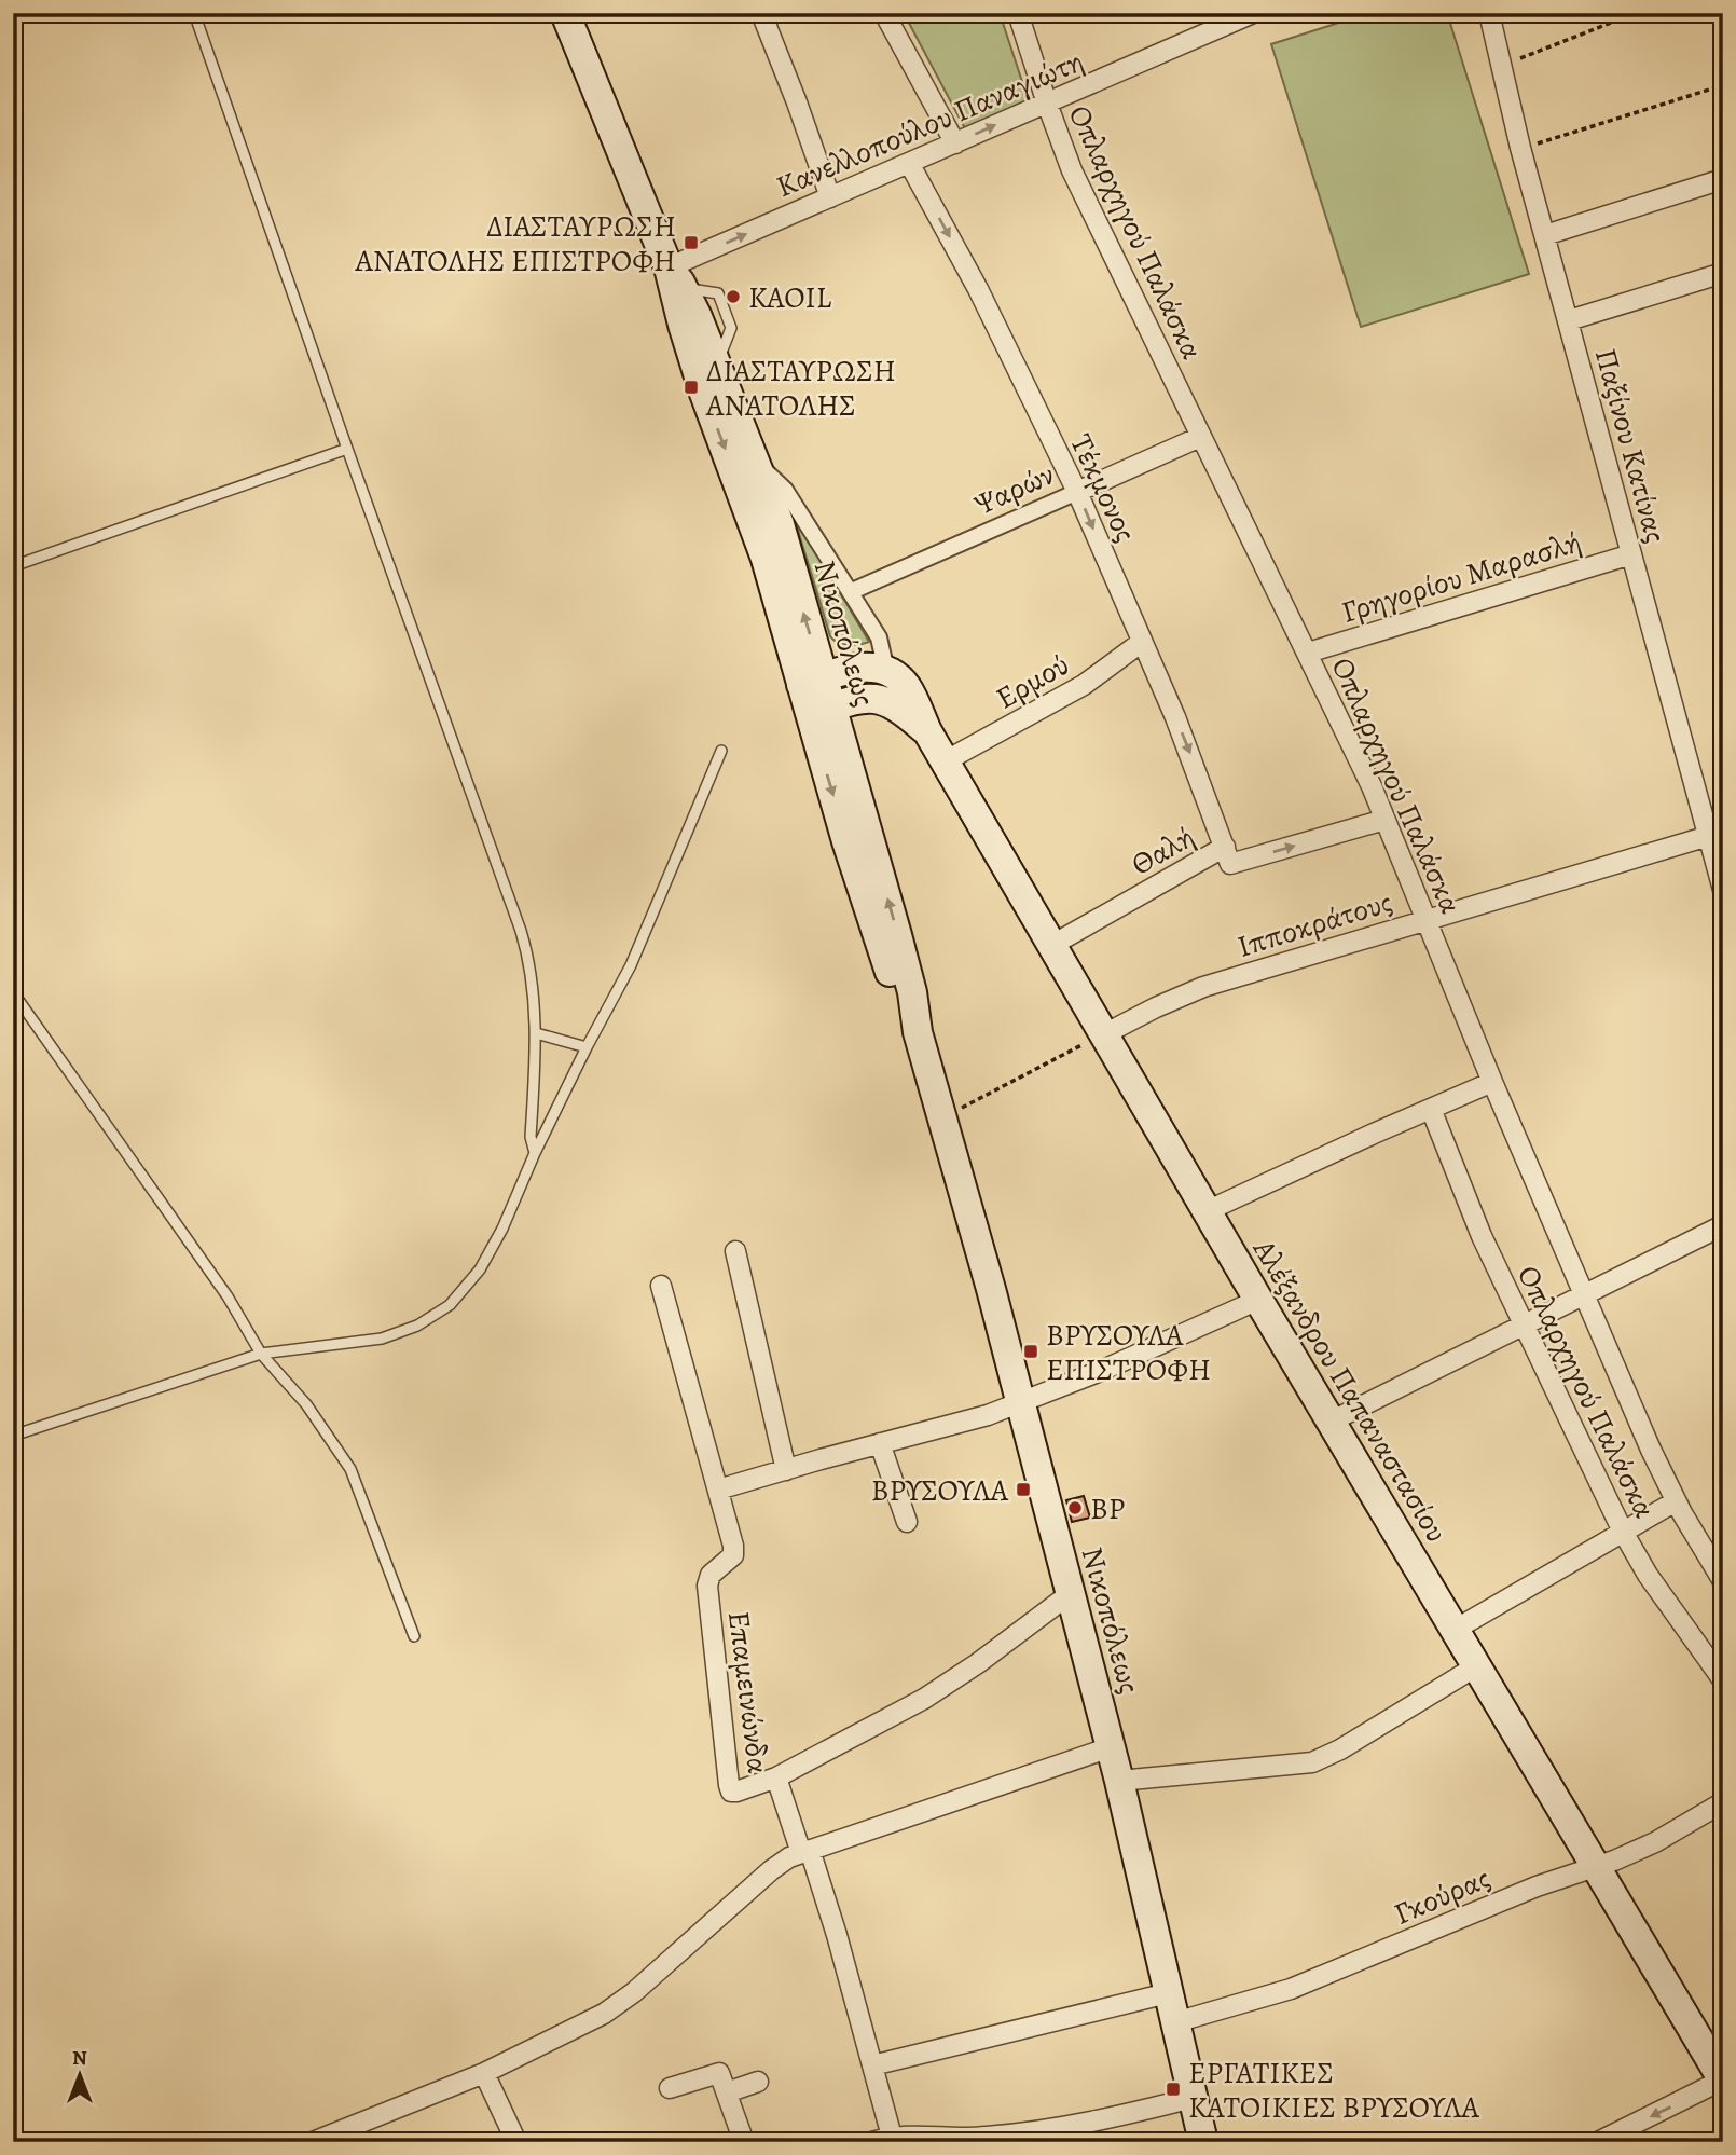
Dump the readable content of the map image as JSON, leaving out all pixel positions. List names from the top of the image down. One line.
{"streets":{"main road":["Νικοπόλεως","Αλέξανδρου Παπαναστασίου"],"street":["Κανελλοπούλου Παναγιώτη","Οπλαρχηγού Παλάσκα","Παξίνου Κατίνας","Τέκμονος","Ψαρών","Γρηγορίου Μαρασλή","Ερμού","Θαλή","Ιπποκράτους","Επαμεινώνδα","Γκούρας"]},"crossings":[["Κανελλοπούλου Παναγιώτη","Οπλαρχηγού Παλάσκα"],["Κανελλοπούλου Παναγιώτη","Τέκμονος"],["Κανελλοπούλου Παναγιώτη","Νικοπόλεως"],["Οπλαρχηγού Παλάσκα","Ψαρών"],["Οπλαρχηγού Παλάσκα","Γρηγορίου Μαρασλή"],["Οπλαρχηγού Παλάσκα","Θαλή"],["Οπλαρχηγού Παλάσκα","Ιπποκράτους"],["Παξίνου Κατίνας","Γρηγορίου Μαρασλή"],["Παξίνου Κατίνας","Ιπποκράτους"],["Τέκμονος","Ψαρών"],["Τέκμονος","Ερμού"],["Τέκμονος","Θαλή"],["Νικοπόλεως","Αλέξανδρου Παπαναστασίου"],["Νικοπόλεως","Γκούρας"],["Ερμού","Αλέξανδρου Παπαναστασίου"],["Θαλή","Αλέξανδρου Παπαναστασίου"],["Ιπποκράτους","Αλέξανδρου Παπαναστασίου"],["Αλέξανδρου Παπαναστασίου","Γκούρας"]],"one_way":["Κανελλοπούλου Παναγιώτη","Τέκμονος"],"places":{"transit":["ΔΙΑΣΤΑΥΡΩΣΗ ΑΝΑΤΟΛΗΣ ΕΠΙΣΤΡΟΦΗ","ΔΙΑΣΤΑΥΡΩΣΗ ΑΝΑΤΟΛΗΣ","ΒΡΥΣΟΥΛΑ ΕΠΙΣΤΡΟΦΗ","ΒΡΥΣΟΥΛΑ","ΕΡΓΑΤΙΚΕΣ ΚΑΤΟΙΚΙΕΣ ΒΡΥΣΟΥΛΑ"],"other":["KAOIL","BP"]},"north":"top"}
